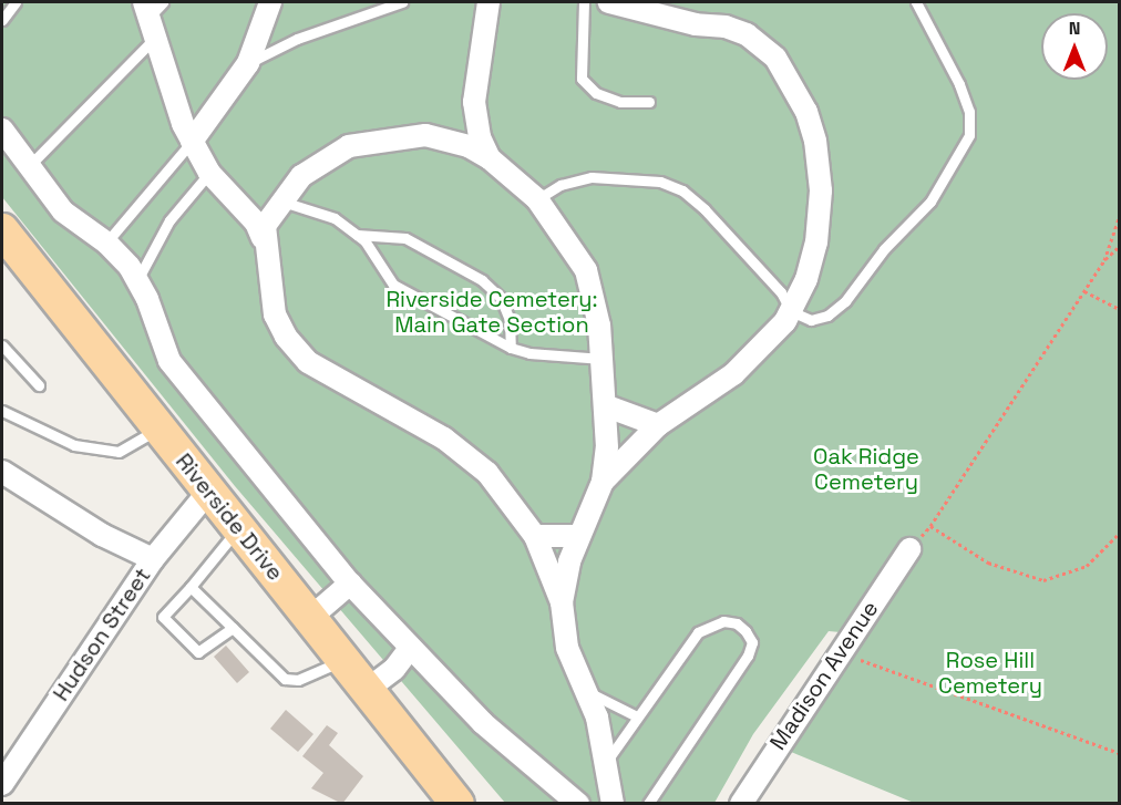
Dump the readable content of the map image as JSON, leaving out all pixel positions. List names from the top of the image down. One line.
{"streets":{"main road":["Riverside Drive"],"street":["Hudson Street","Madison Avenue"]},"crossings":[["Riverside Drive","Hudson Street"]],"parks":["Riverside Cemetery: Main Gate Section","Oak Ridge Cemetery","Rose Hill Cemetery"],"north":"top"}
